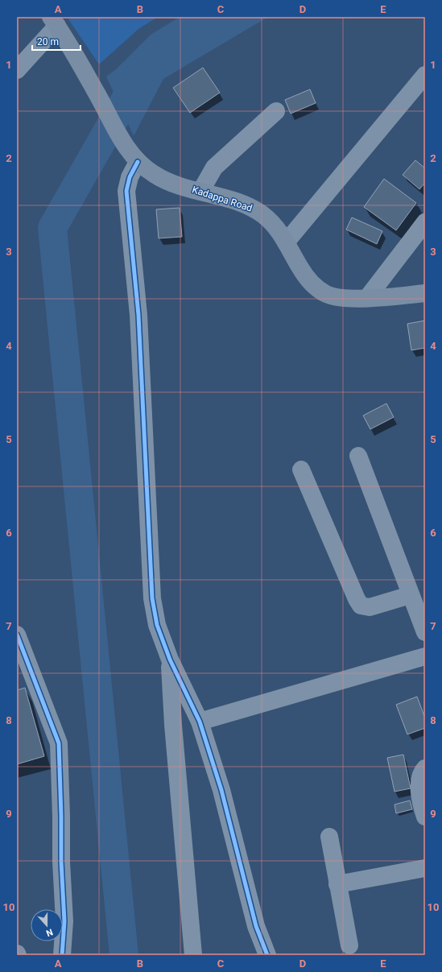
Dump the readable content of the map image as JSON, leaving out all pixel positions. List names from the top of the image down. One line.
{"streets":{"main road":["Kadappa Road"]},"scale_bar":"20 m","north":"bottom","grid":{"columns":["A","B","C","D","E"],"rows":["1","2","3","4","5","6","7","8","9","10"]}}
